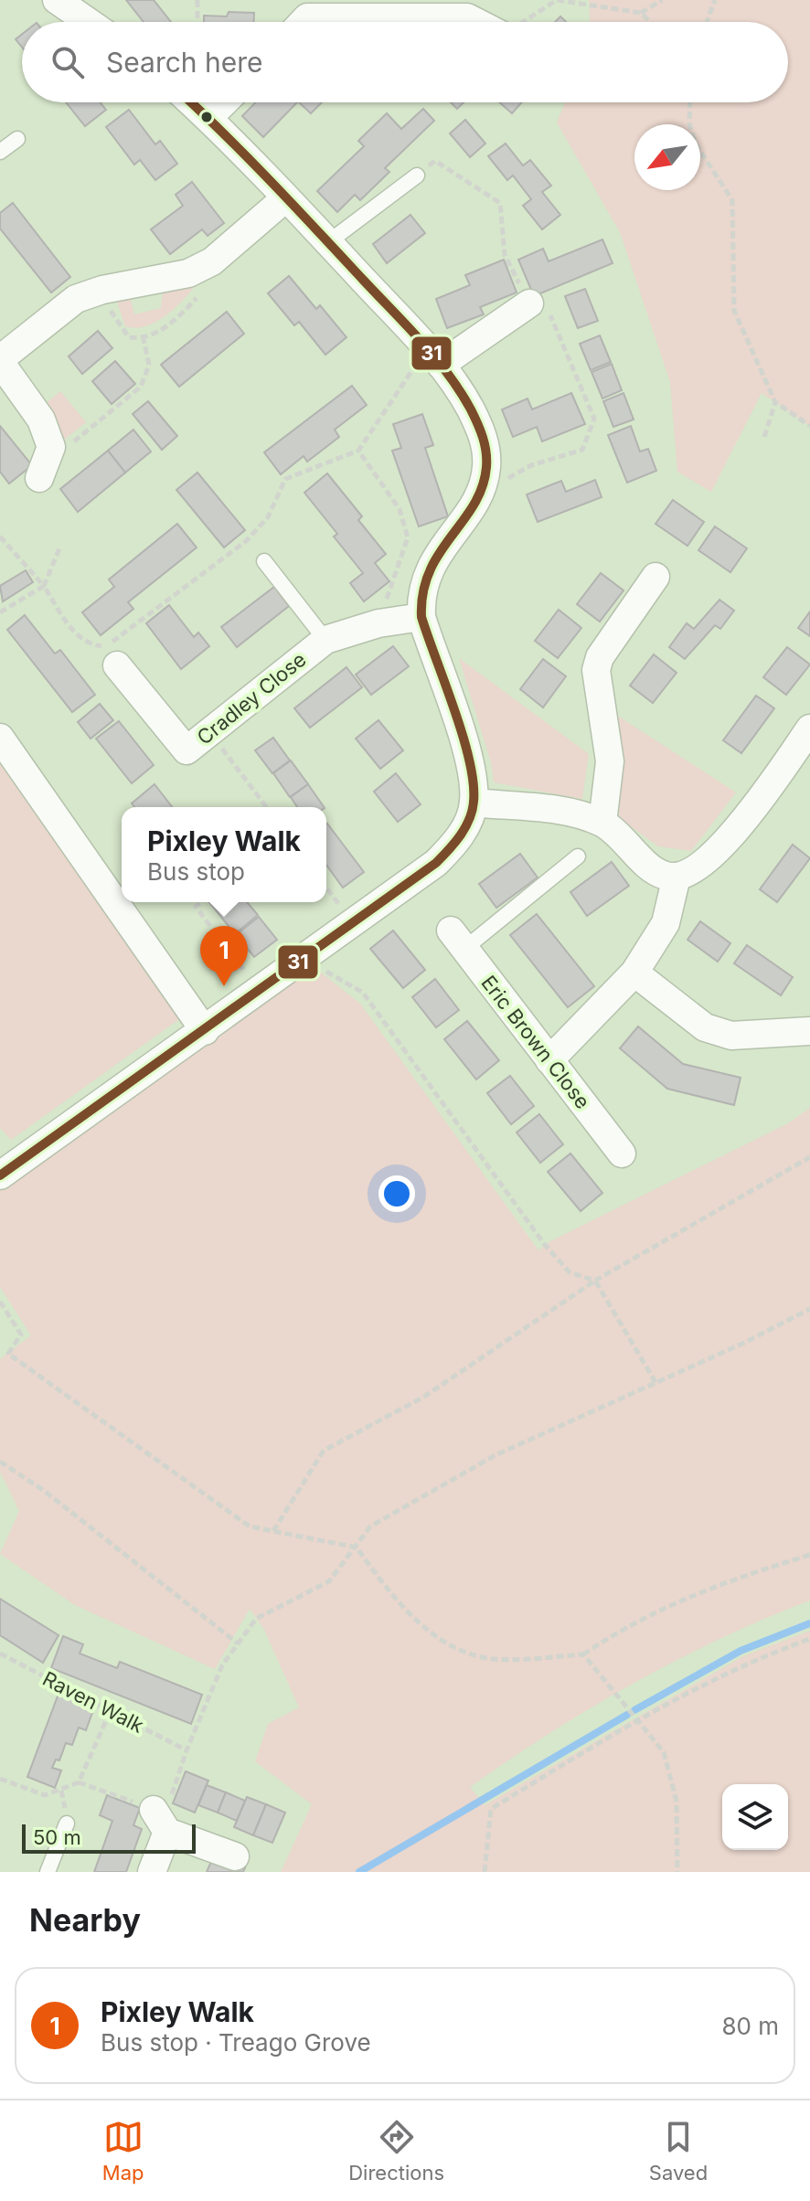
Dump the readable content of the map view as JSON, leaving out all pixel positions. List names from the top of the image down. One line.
{"streets":{"street":["Cradley Close","Eric Brown Close"],"path":["Raven Walk"]},"lines":["transit line 31"],"scale_bar":"50 m","north":"bottom left","page":{"search":"Search here","popup":["Pixley Walk","Bus stop"],"pins":"1","scale":"50 m","heading":"Nearby","list":[{"mark":"1","name":"Pixley Walk","note":"Bus stop · Treago Grove","value":"80 m"}],"nav":["Map","Directions","Saved"]}}
